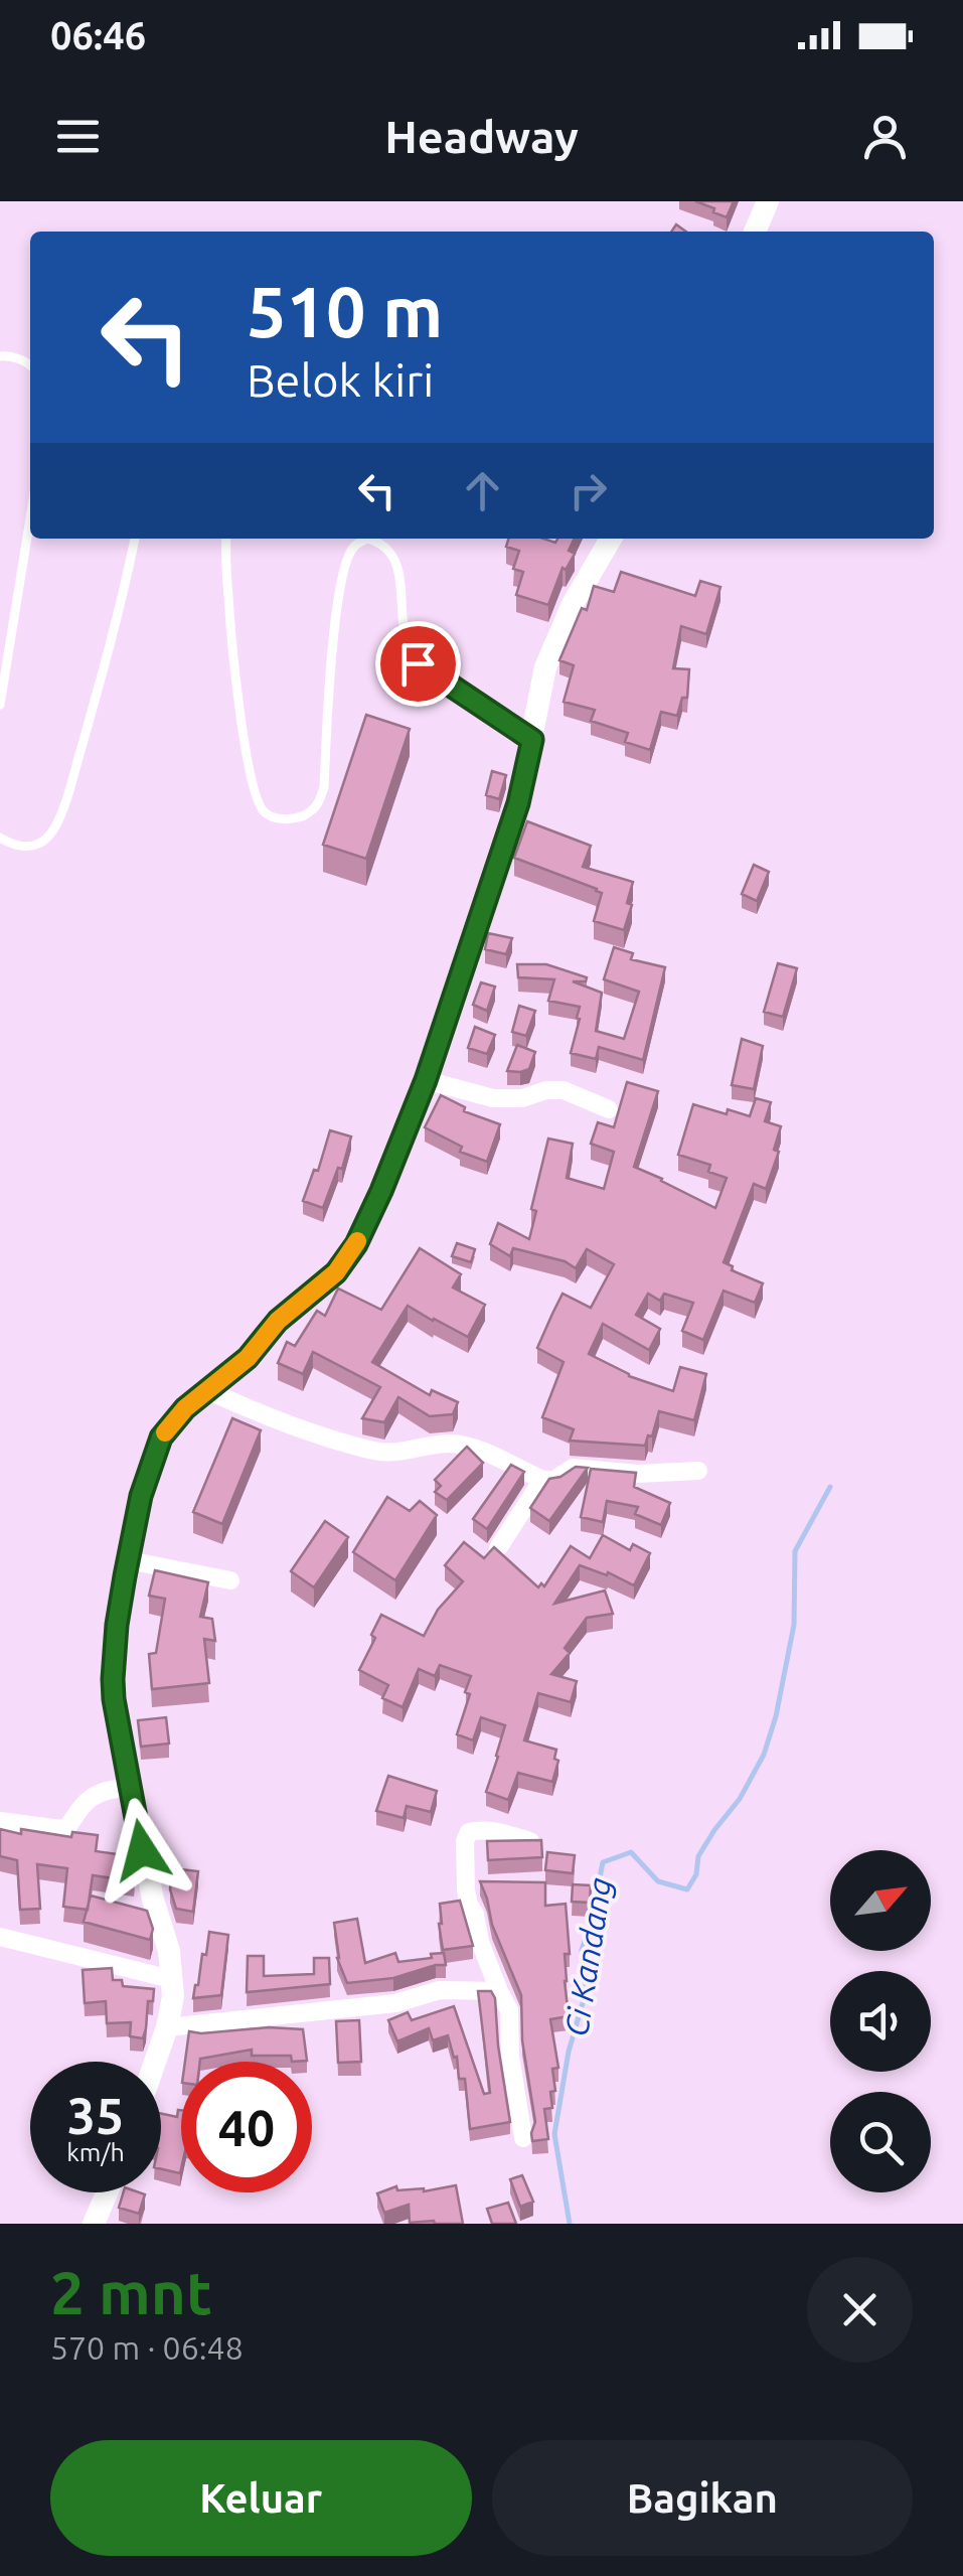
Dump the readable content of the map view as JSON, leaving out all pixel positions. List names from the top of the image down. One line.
{"water":["Ci Kandang"],"north":"top right","page":{"status":"06:46","header":"Headway","turn":["510 m","Belok kiri"],"speed":"35 km/h","limit":"40","heading":["2 mnt","570 m · 06:48"],"buttons":["Keluar","Bagikan"]}}
